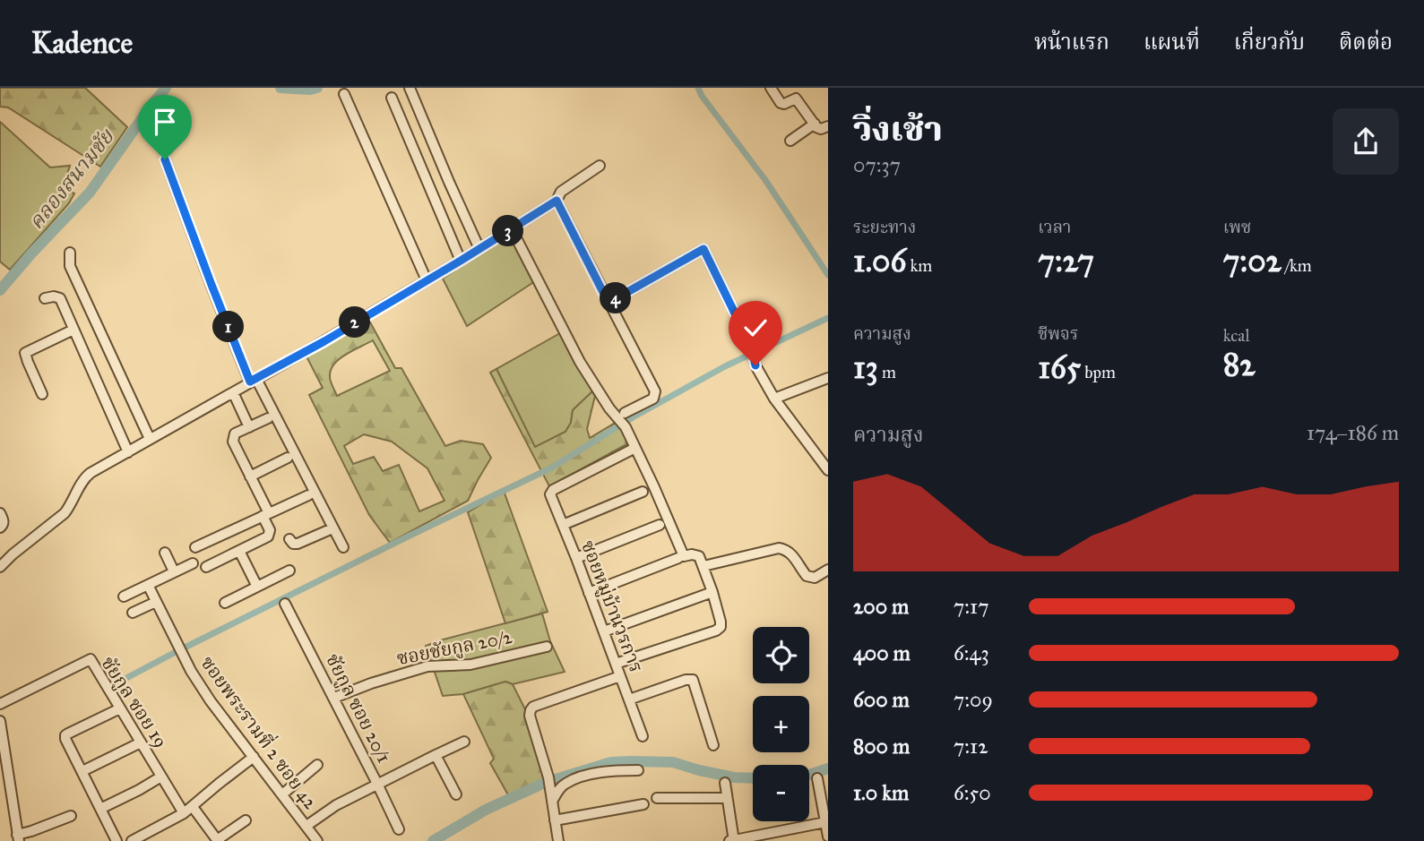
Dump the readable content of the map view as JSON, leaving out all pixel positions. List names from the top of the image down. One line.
{"streets":{"street":["ซอยหมู่บ้านวรการ","ซอยชัยกูล 20/2","ชัยกูล ซอย 19","ชัยกูล ซอย 20/1","ซอยพระรามที่ 2 ซอย 42"]},"crossings":[["ซอยชัยกูล 20/2","ชัยกูล ซอย 20/1"]],"water":["คลองสนามชัย"],"page":{"header":"Kadence","nav":["หน้าแรก","แผนที่","เกี่ยวกับ","ติดต่อ"],"heading":["วิ่งเช้า","07:37"],"stats":[["ระยะทาง","1.06 km"],["เวลา","7:27"],["เพซ","7:02 /km"],["ความสูง","13 m"],["ชีพจร","165 bpm"],["kcal","82"]],"pins":["3","4","2","1"],"chart":["ความสูง","174–186 m"],"list":[{"name":"200 m","note":"7:17"},{"name":"400 m","note":"6:43"},{"name":"600 m","note":"7:09"},{"name":"800 m","note":"7:12"},{"name":"1.0 km","note":"6:50"}],"map_buttons":["+","−"]}}
